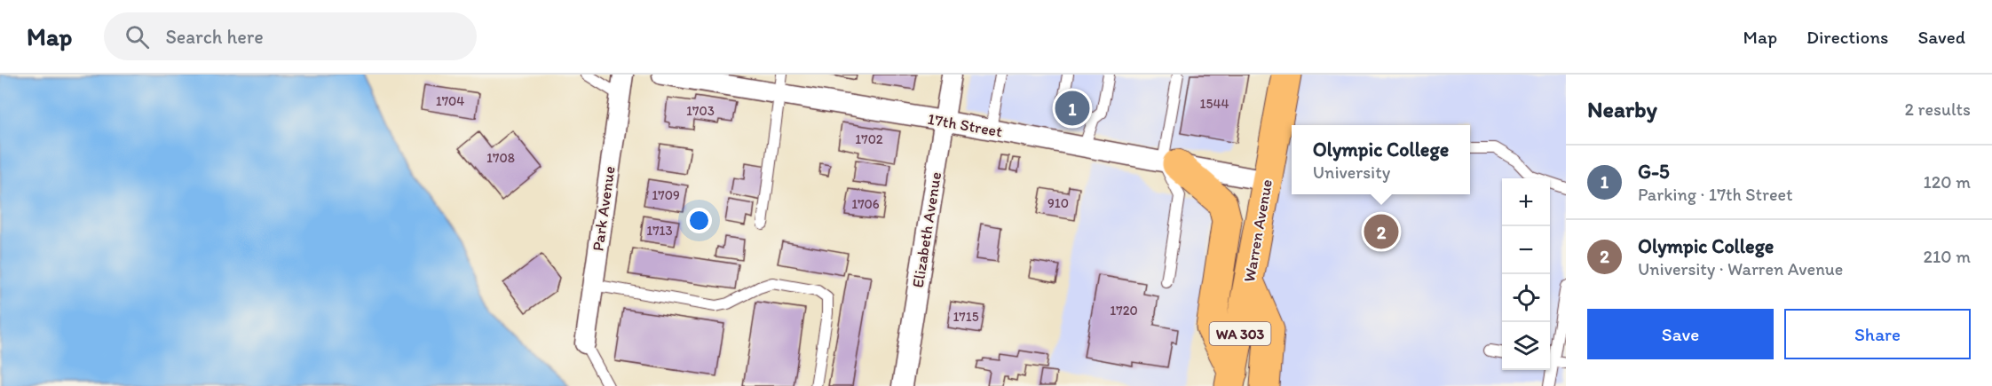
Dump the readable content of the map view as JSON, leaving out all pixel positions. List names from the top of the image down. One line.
{"streets":{"main road":["Warren Avenue","WA 303"],"street":["17th Street","Park Avenue","Elizabeth Avenue"]},"crossings":[["17th Street","Elizabeth Avenue"],["17th Street","Warren Avenue"]],"house_numbers":["1704","1544","1703","1702","1708","1709","910","1706","1713","1720","1715"],"page":{"header":"Map","search":"Search here","nav":["Map","Directions","Saved"],"heading":["Nearby","2 results"],"pins":["1","2"],"popup":["Olympic College","University"],"list":[{"mark":"1","name":"G-5","note":"Parking · 17th Street","value":"120 m"},{"mark":"2","name":"Olympic College","note":"University · Warren Avenue","value":"210 m"}],"map_buttons":["+","−"],"buttons":["Save","Share"]}}
